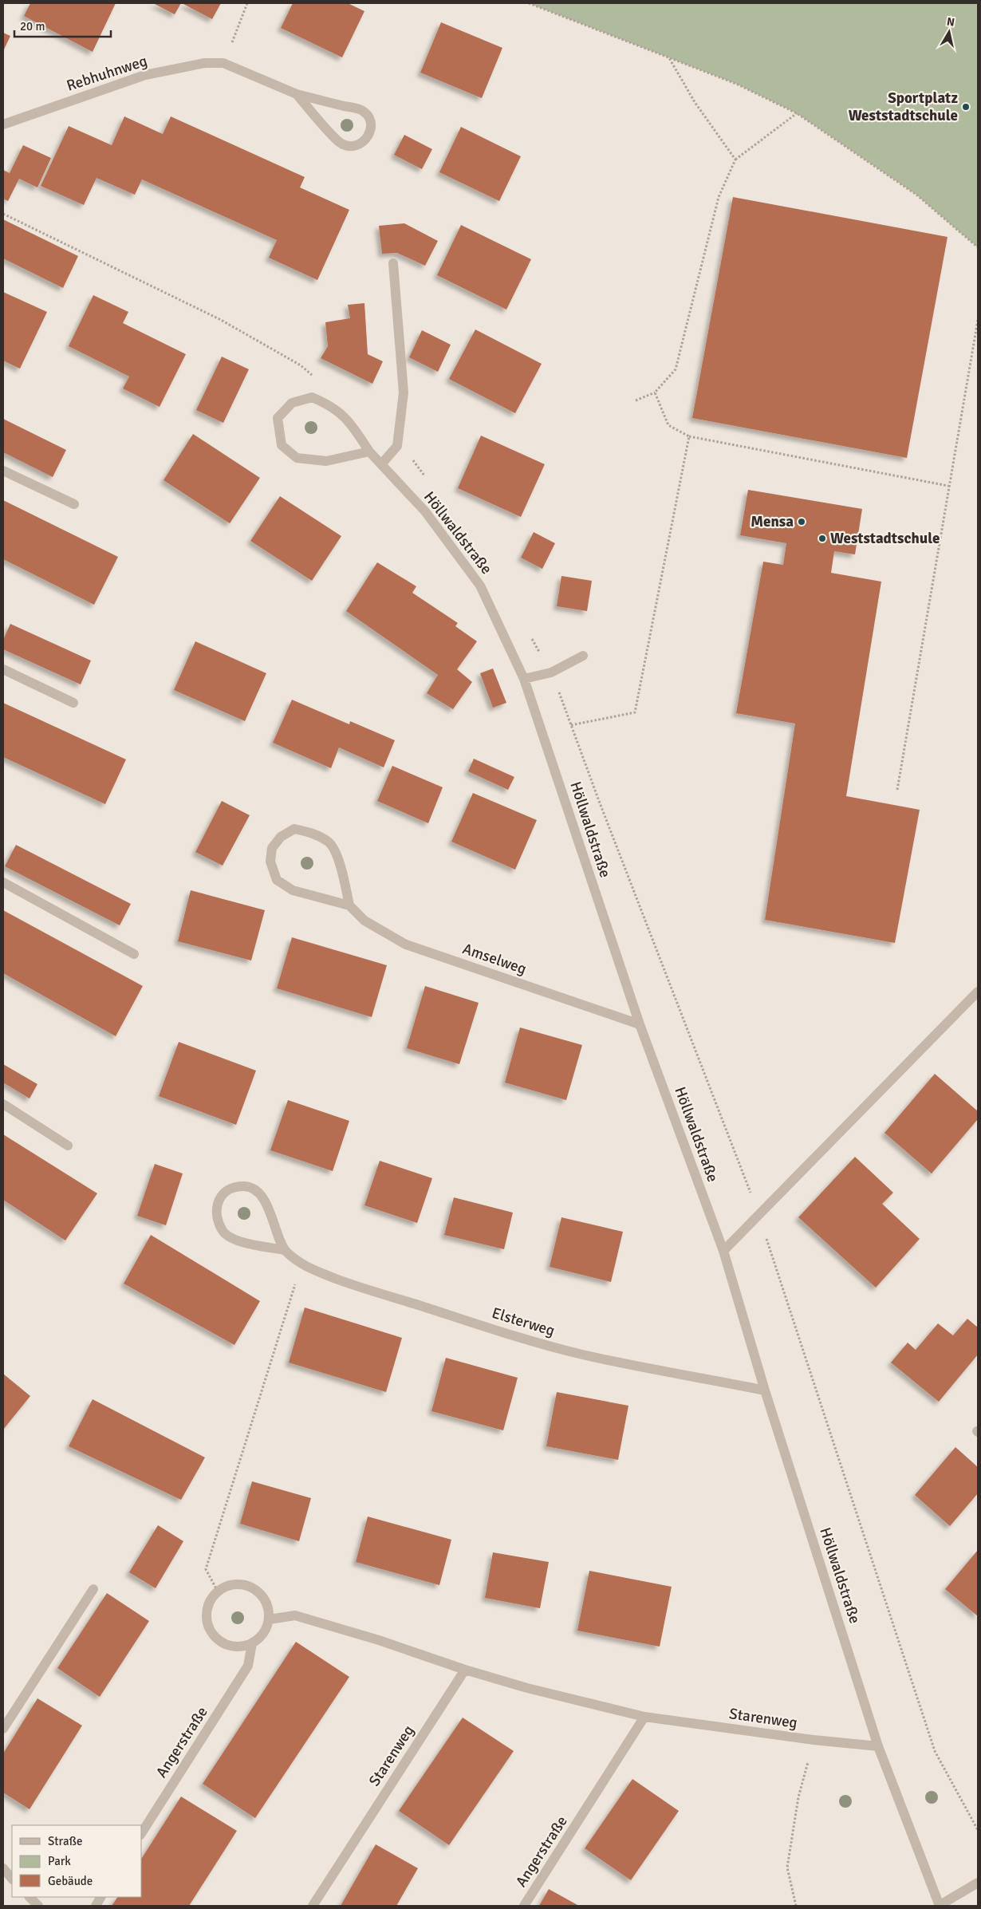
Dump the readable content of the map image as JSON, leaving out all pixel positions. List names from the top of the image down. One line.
{"streets":{"street":["Rebhuhnweg","Höllwaldstraße","Amselweg","Elsterweg","Starenweg","Angerstraße"]},"crossings":[["Höllwaldstraße","Amselweg"],["Höllwaldstraße","Elsterweg"],["Höllwaldstraße","Starenweg"],["Starenweg","Angerstraße"]],"places":["Sportplatz Weststadtschule","Mensa","Weststadtschule"],"legend":["Straße","Park","Gebäude"],"scale_bar":"20 m","north":"top"}
